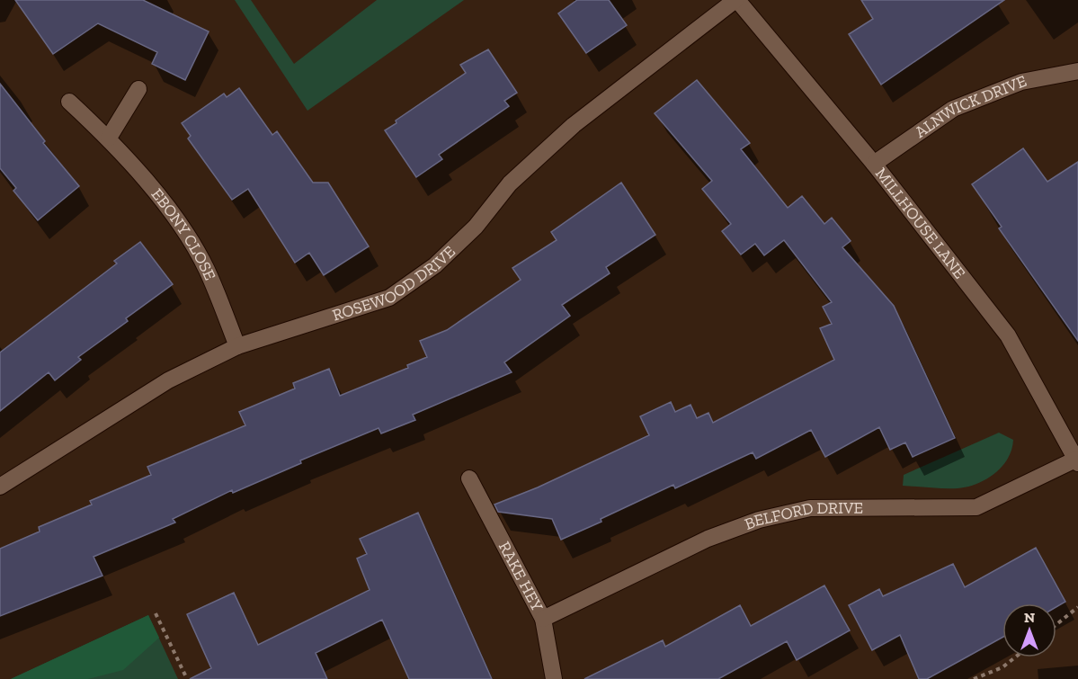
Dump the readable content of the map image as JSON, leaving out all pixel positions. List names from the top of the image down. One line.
{"streets":{"street":["ALNWICK DRIVE","MILLHOUSE LANE","EBONY CLOSE","ROSEWOOD DRIVE","BELFORD DRIVE","RAKE HEY"]},"crossings":[["ALNWICK DRIVE","MILLHOUSE LANE"],["MILLHOUSE LANE","ROSEWOOD DRIVE"],["MILLHOUSE LANE","BELFORD DRIVE"],["EBONY CLOSE","ROSEWOOD DRIVE"],["BELFORD DRIVE","RAKE HEY"]],"north":"top"}
